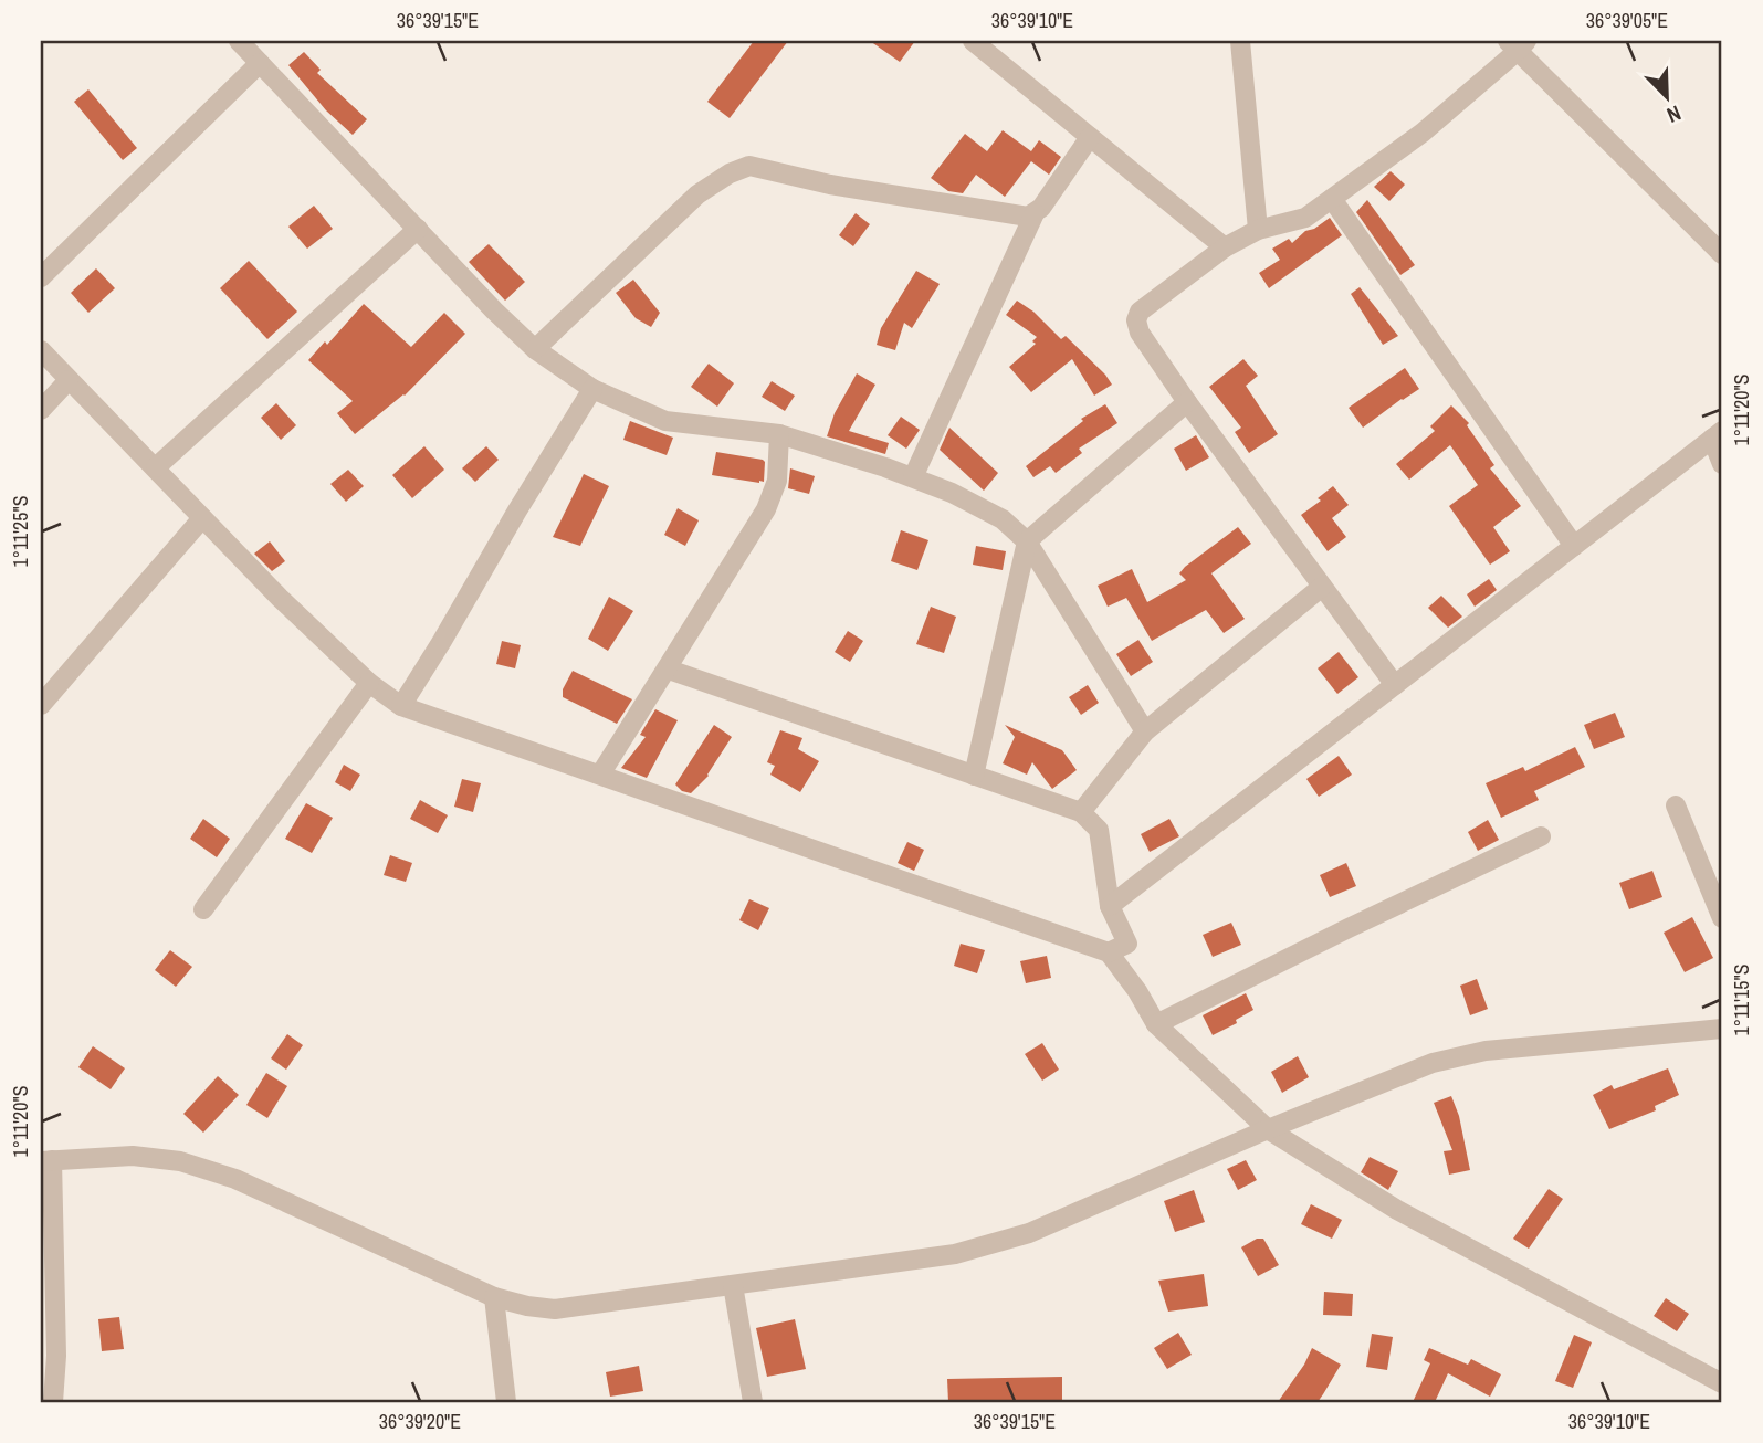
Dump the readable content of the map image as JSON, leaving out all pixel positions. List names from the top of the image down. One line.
{"north":"bottom right","coordinates":["36°39'15\"E","36°39'10\"E","36°39'05\"E","1°11'20\"S","1°11'25\"S","1°11'15\"S","36°39'20\"E"]}
